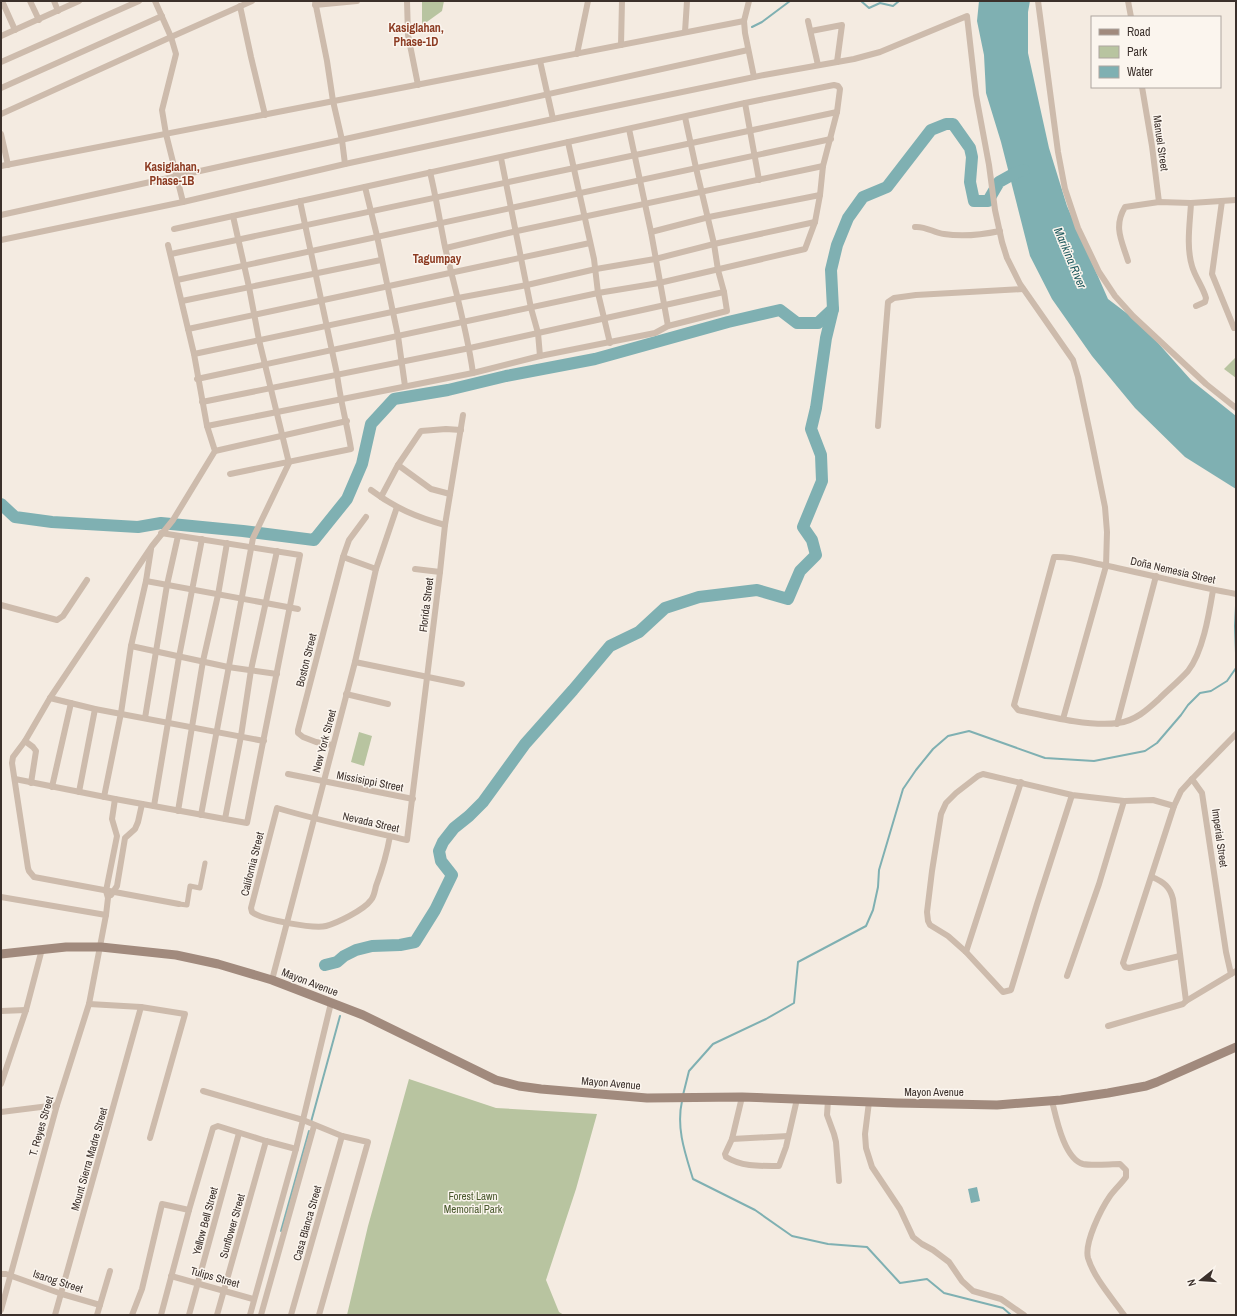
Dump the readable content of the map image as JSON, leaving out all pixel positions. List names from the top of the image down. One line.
{"streets":{"main road":["Mayon Avenue"],"street":["Manuel Street","Doña Nemesia Street","Florida Street","Boston Street","New York Street","Missisippi Street","Nevada Street","Imperial Street","California Street","T. Reyes Street","Mount Sierra Madre Street","Yellow Bell Street","Casa Blanca Street","Sunflower Street","Tulips Street","Isarog Street"]},"crossings":[["Florida Street","Missisippi Street"],["Florida Street","Nevada Street"],["Boston Street","New York Street"],["New York Street","Missisippi Street"],["New York Street","Nevada Street"],["New York Street","California Street"],["New York Street","Mayon Avenue"],["Missisippi Street","Nevada Street"],["Nevada Street","California Street"],["Mayon Avenue","T. Reyes Street"],["T. Reyes Street","Isarog Street"],["Mount Sierra Madre Street","Isarog Street"],["Yellow Bell Street","Tulips Street"],["Sunflower Street","Tulips Street"]],"districts":["Kasiglahan, Phase-1D","Kasiglahan, Phase-1B","Tagumpay"],"water":["Marikina River"],"parks":["Forest Lawn Memorial Park"],"legend":["Road","Park","Water"],"north":"left"}
